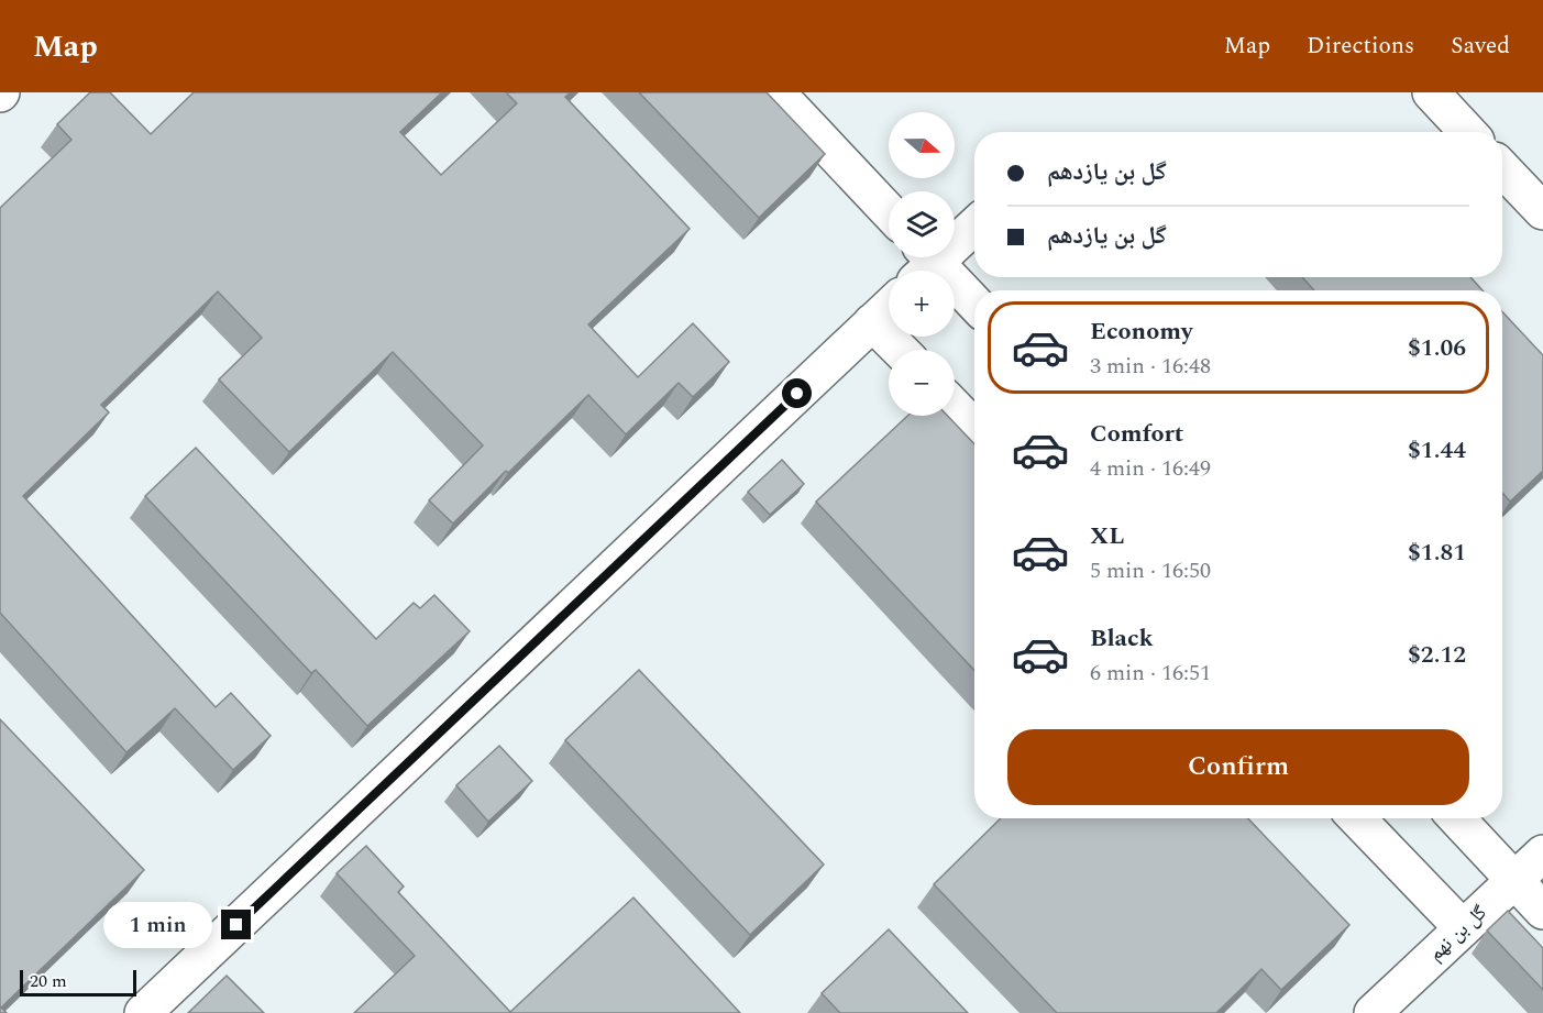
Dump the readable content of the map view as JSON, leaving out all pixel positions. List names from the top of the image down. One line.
{"streets":{"street":["گل بن نهم"]},"scale_bar":"20 m","north":"right","page":{"header":"Map","nav":["Map","Directions","Saved"],"map_buttons":["+","−"],"banner":["گل بن یازدهم","گل بن یازدهم"],"list":[{"name":"Economy","note":"3 min · 16:48","value":"$1.06"},{"name":"Comfort","note":"4 min · 16:49","value":"$1.44"},{"name":"XL","note":"5 min · 16:50","value":"$1.81"},{"name":"Black","note":"6 min · 16:51","value":"$2.12"}],"buttons":"Confirm","bubble":"1 min","scale":"20 m"}}
